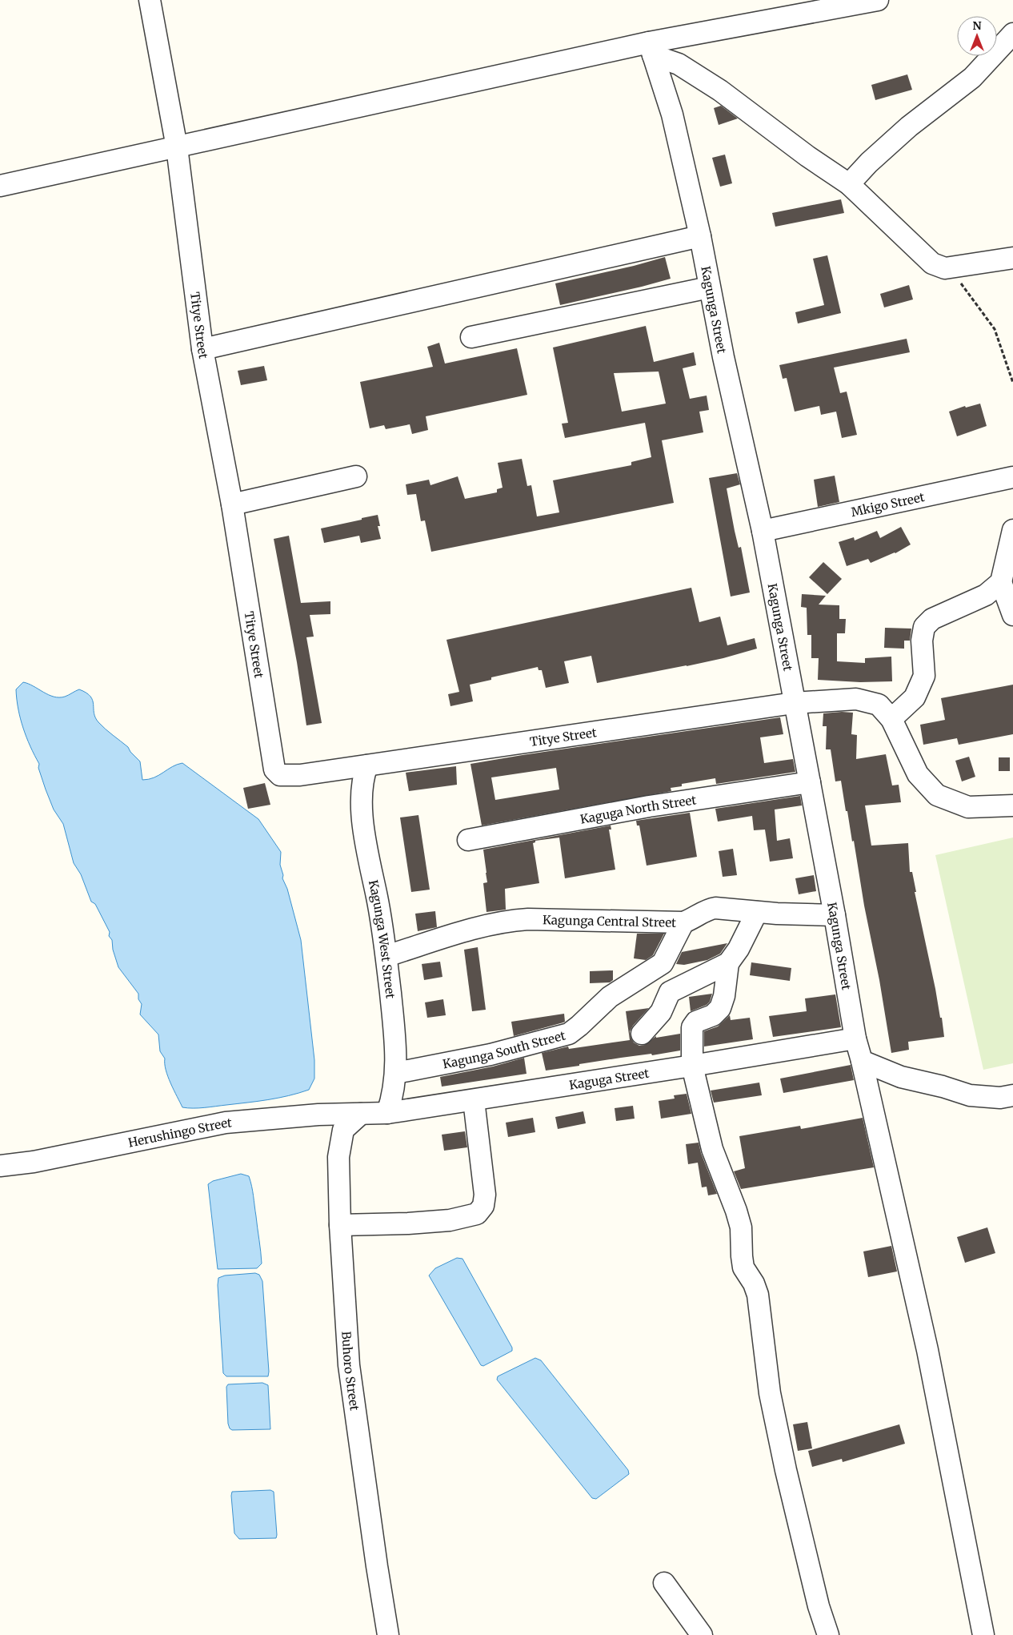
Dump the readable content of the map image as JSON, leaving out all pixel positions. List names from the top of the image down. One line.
{"streets":{"street":["Kagunga Street","Titye Street","Mkigo Street","Kaguga North Street","Kagunga Central Street","Kagunga West Street","Kagunga South Street","Kaguga Street","Herushingo Street","Buhoro Street"]},"crossings":[["Kagunga Street","Titye Street"],["Kagunga Street","Mkigo Street"],["Kagunga Street","Kaguga North Street"],["Kagunga Street","Kagunga Central Street"],["Kagunga Street","Kaguga Street"],["Titye Street","Kagunga West Street"],["Kagunga Central Street","Kagunga West Street"],["Kagunga Central Street","Kagunga South Street"],["Kagunga West Street","Kagunga South Street"],["Kagunga West Street","Kaguga Street"],["Kaguga Street","Herushingo Street"],["Kaguga Street","Buhoro Street"],["Herushingo Street","Buhoro Street"]],"north":"top"}
